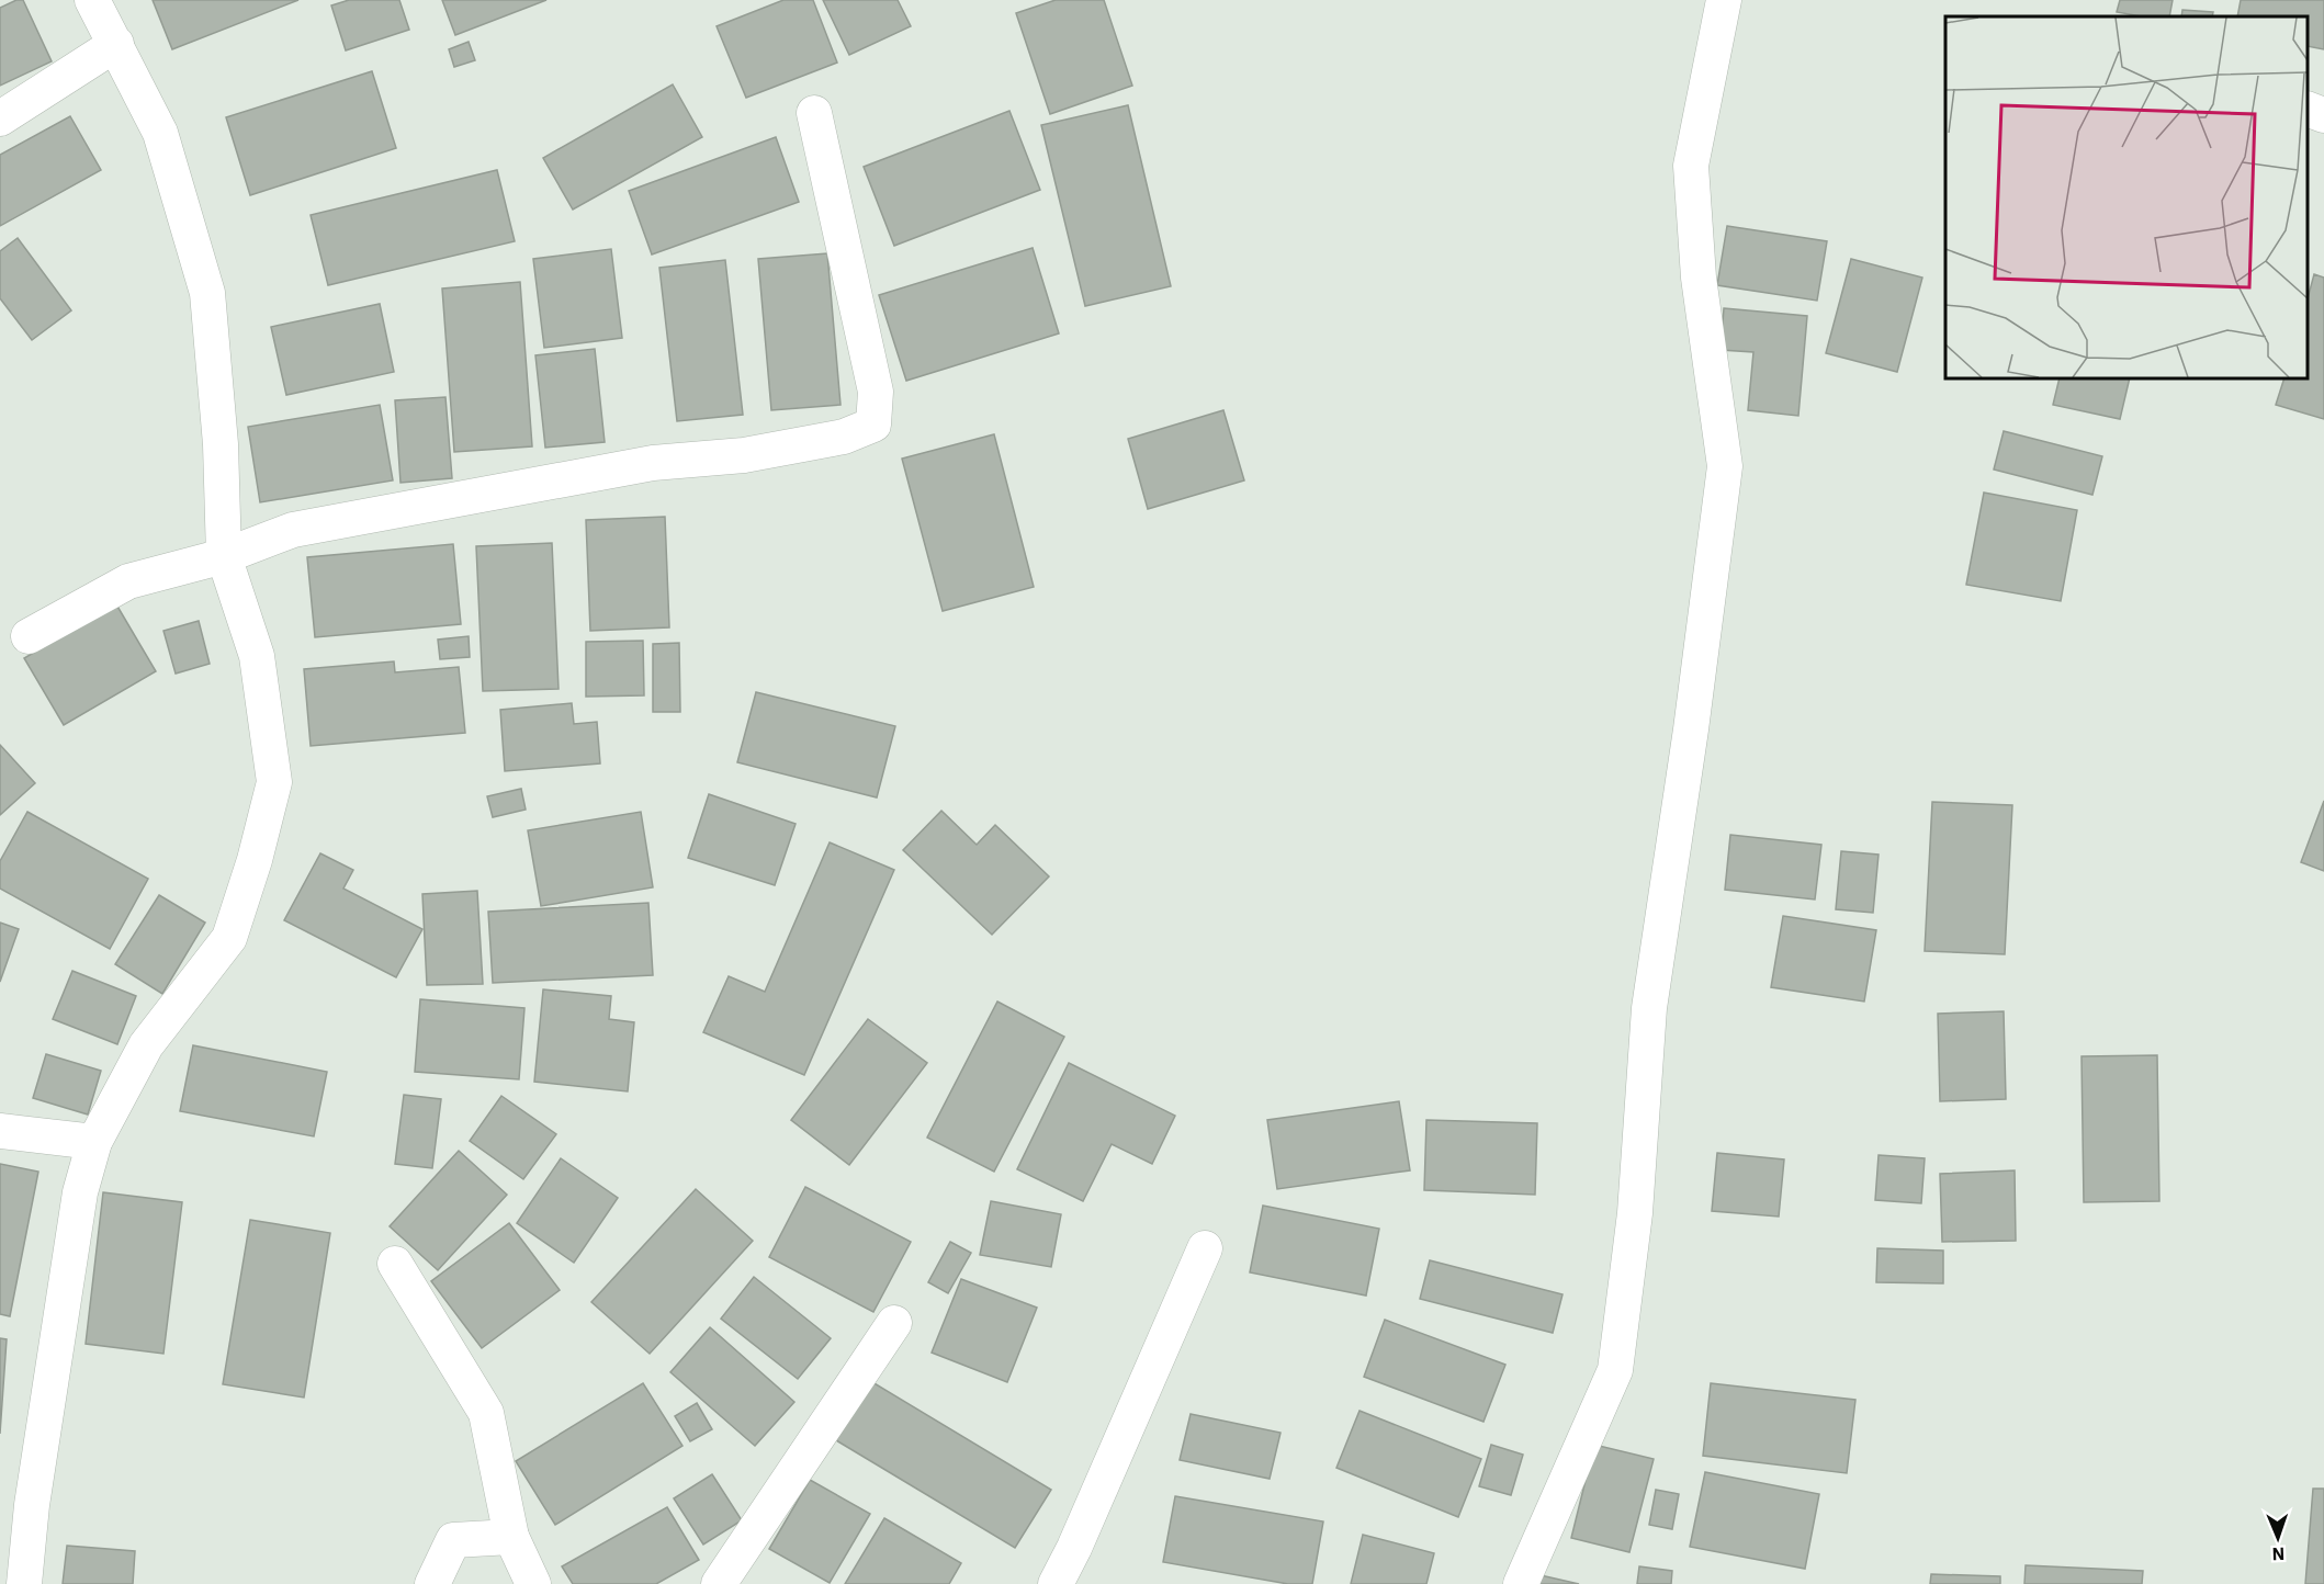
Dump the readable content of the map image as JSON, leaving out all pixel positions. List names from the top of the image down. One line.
{"north":"bottom"}
